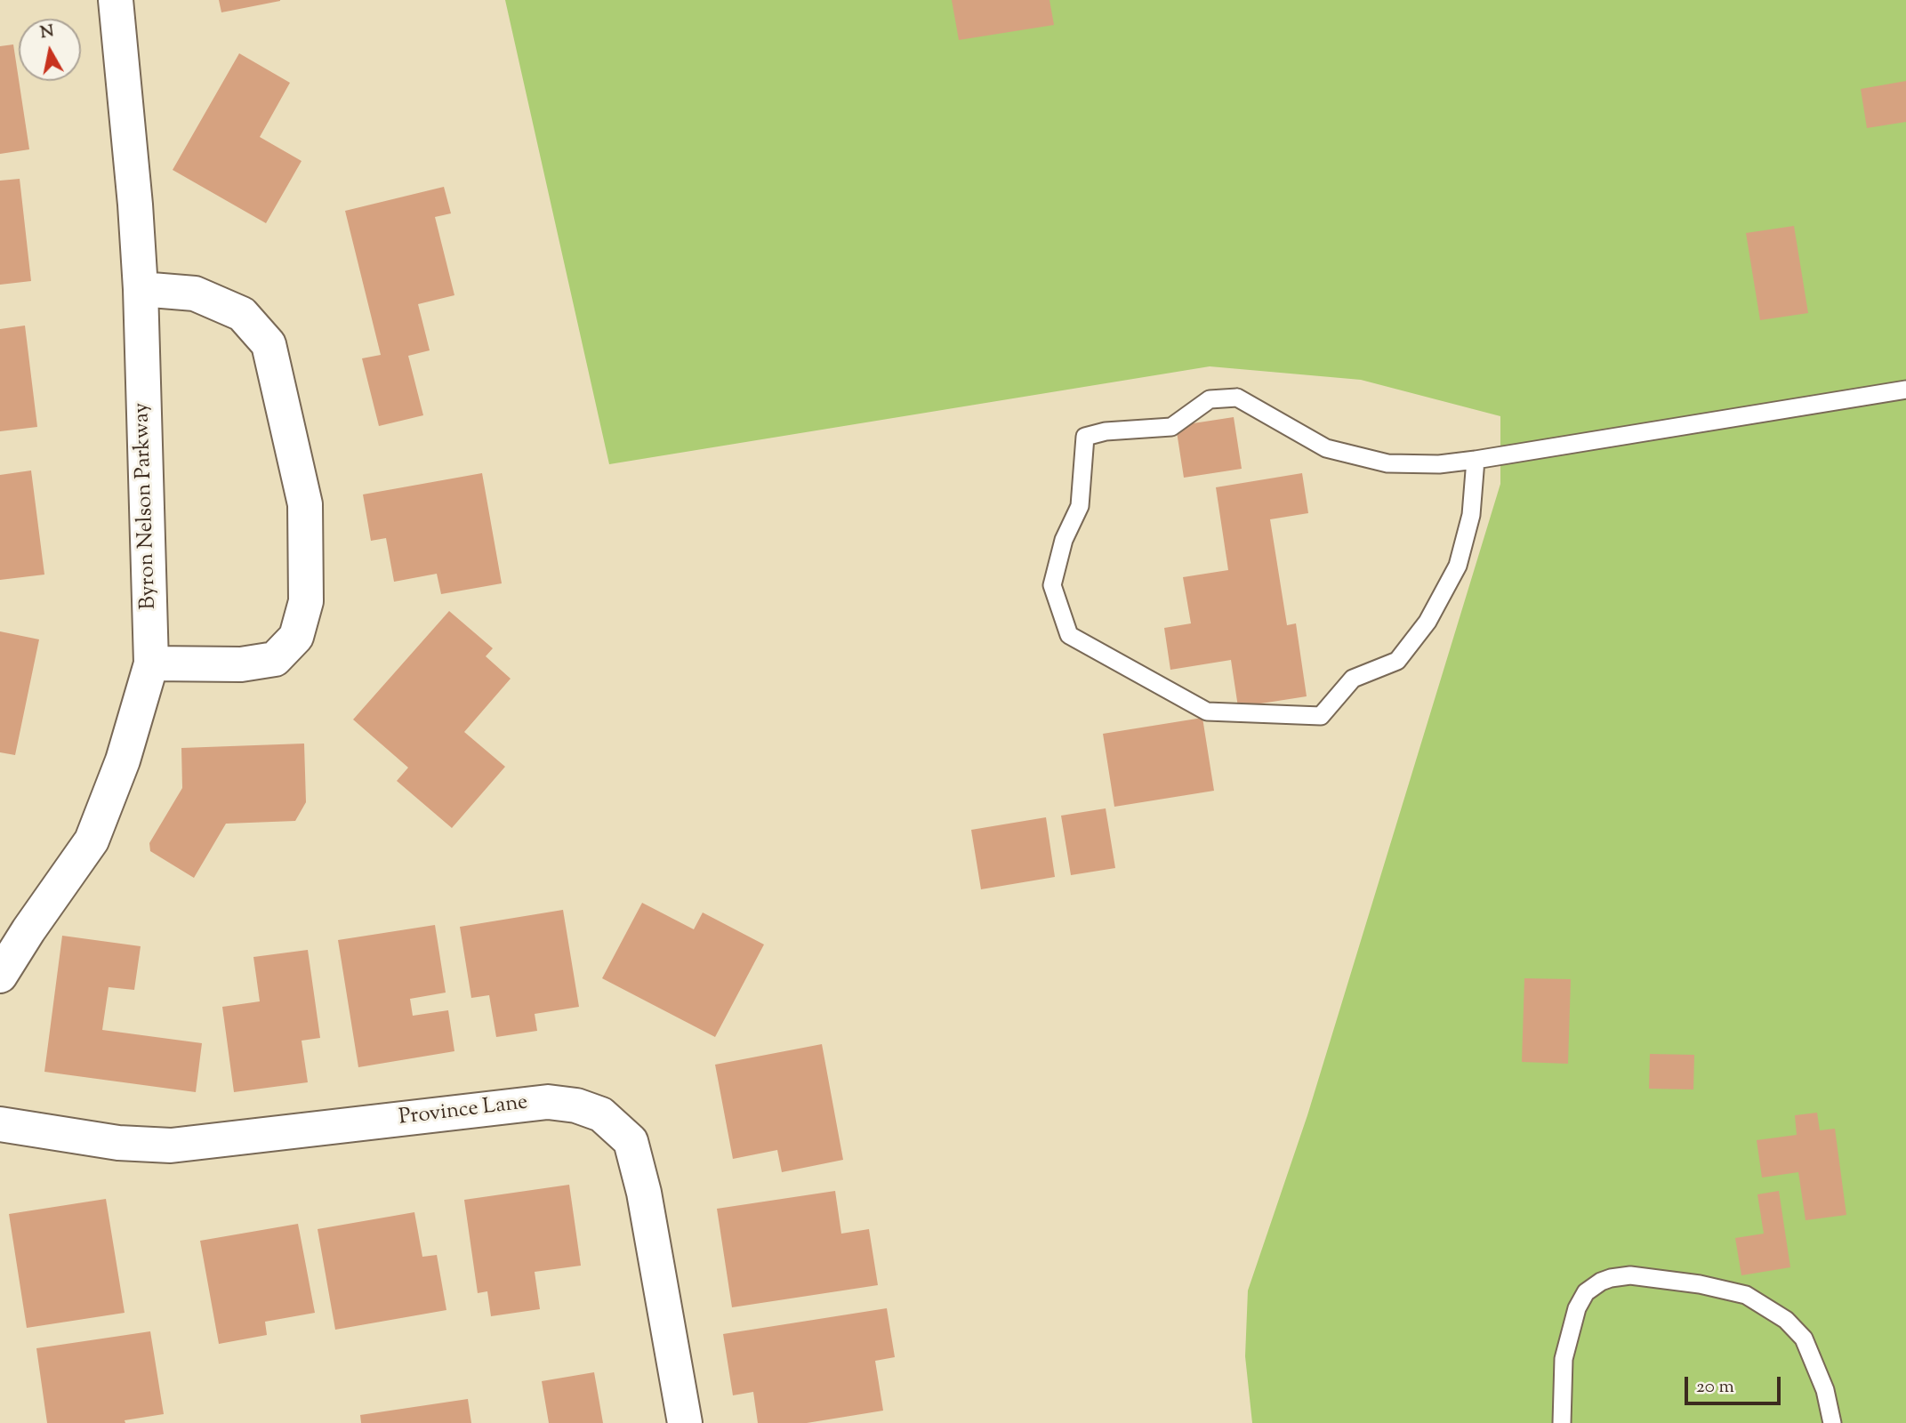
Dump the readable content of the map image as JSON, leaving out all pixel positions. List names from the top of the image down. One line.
{"streets":{"street":["Byron Nelson Parkway","Province Lane"]},"scale_bar":"20 m","north":"top"}
